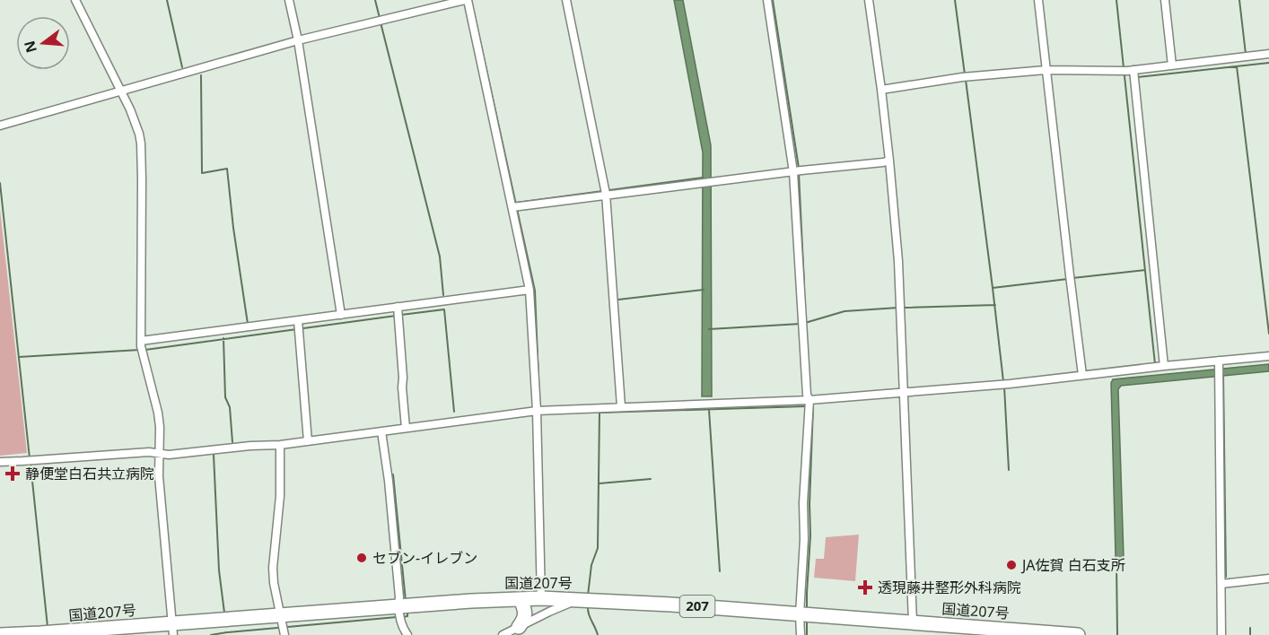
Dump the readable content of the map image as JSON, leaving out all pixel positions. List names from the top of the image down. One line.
{"streets":{"highway":["国道207号","207"]},"places":{"health":["静便堂白石共立病院","透現藤井整形外科病院"],"other":["セブン-イレブン","JA佐賀 白石支所"]},"north":"left"}
